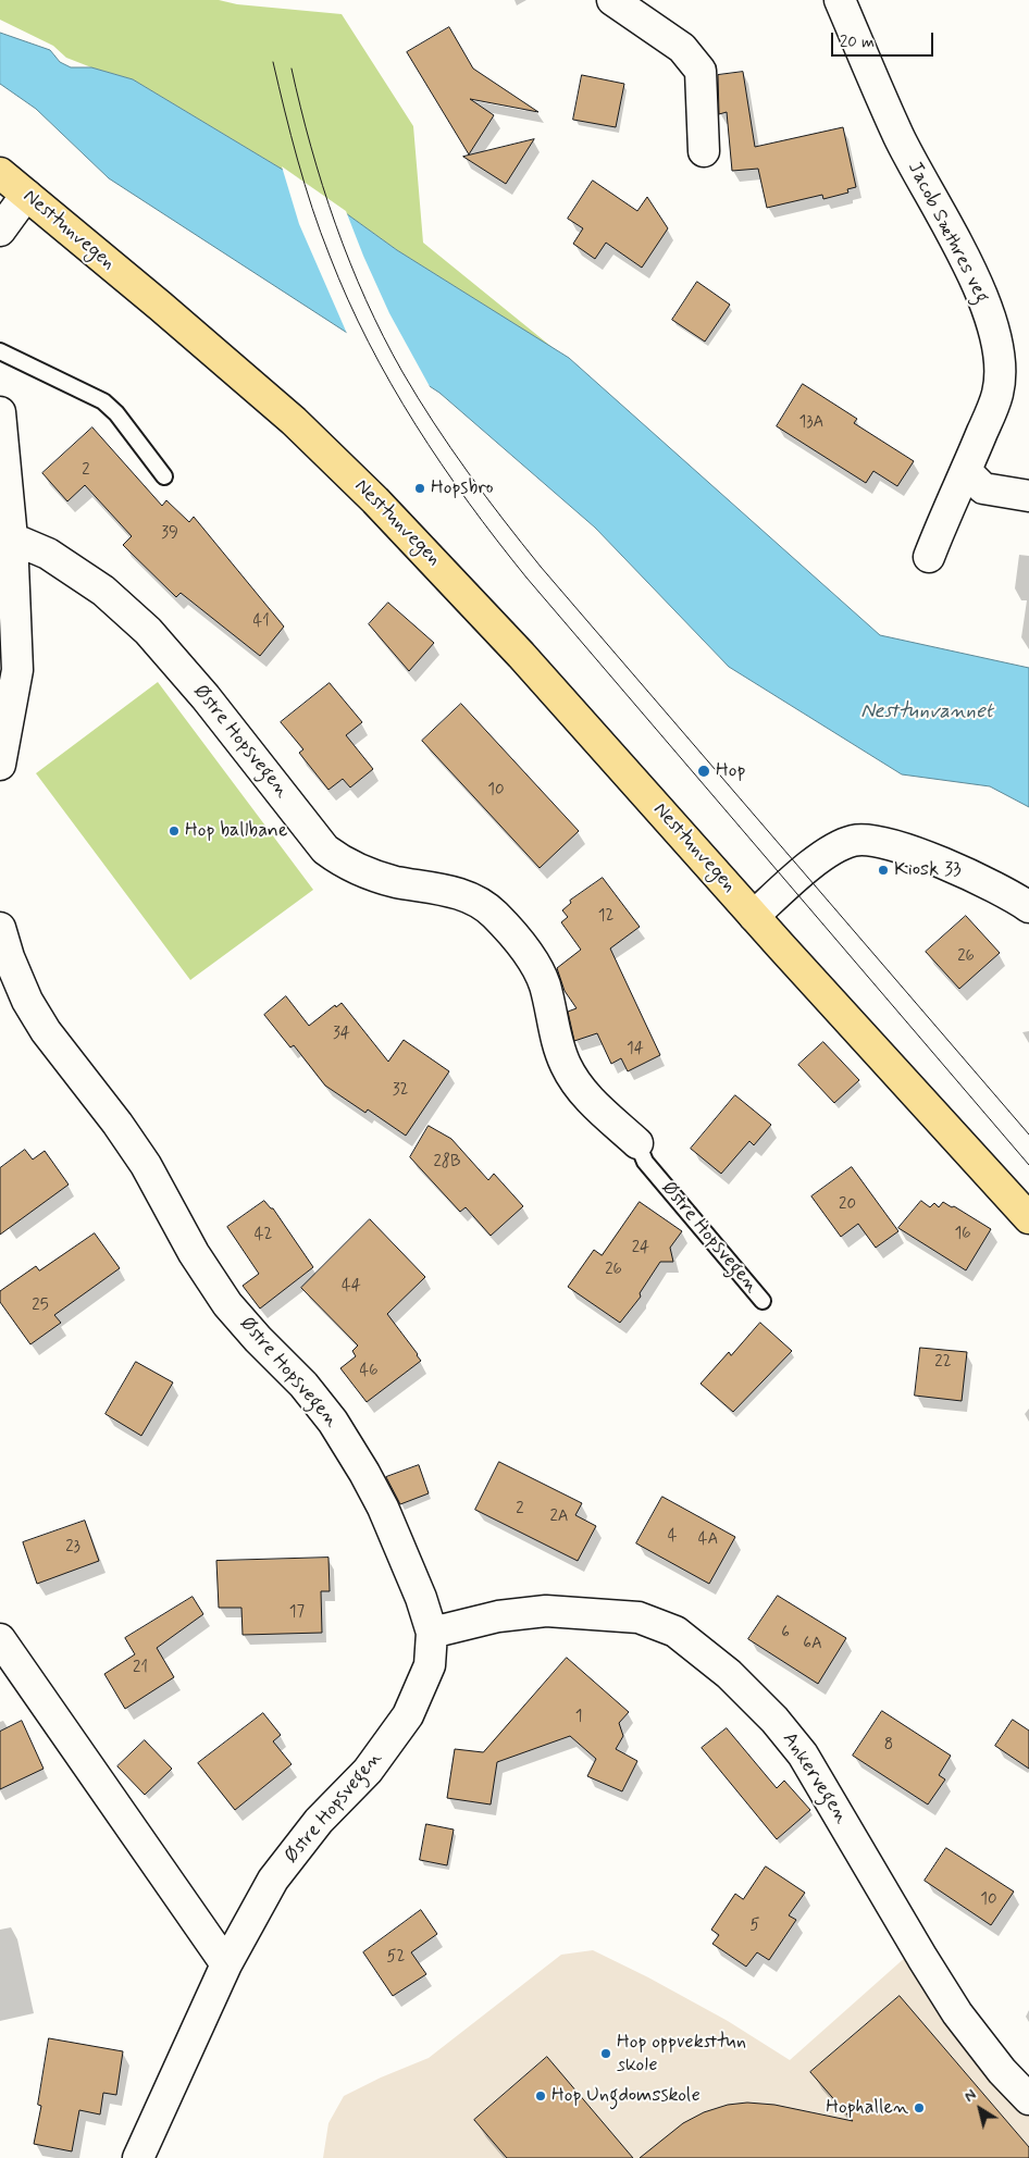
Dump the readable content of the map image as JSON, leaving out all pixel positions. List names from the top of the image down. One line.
{"streets":{"main road":["Nesttunvegen"],"street":["Jacob Sæthres veg","Østre Hopsvegen","Ankervegen"]},"crossings":[["Østre Hopsvegen","Ankervegen"]],"water":["Nesttunvannet"],"places":["Hopsbro","Hop","Hop ballbane","Kiosk 33","Hop oppveksttun skole","Hop Ungdomsskole","Hophallen"],"house_numbers":["13A","2","39","41","10","12","26","34","14","32","28B","20","16","42","24","26","44","25","22","46","2","2A","4","4A","23","17","6","6A","21","1","8","10","5","52"],"scale_bar":"20 m","north":"top left"}
